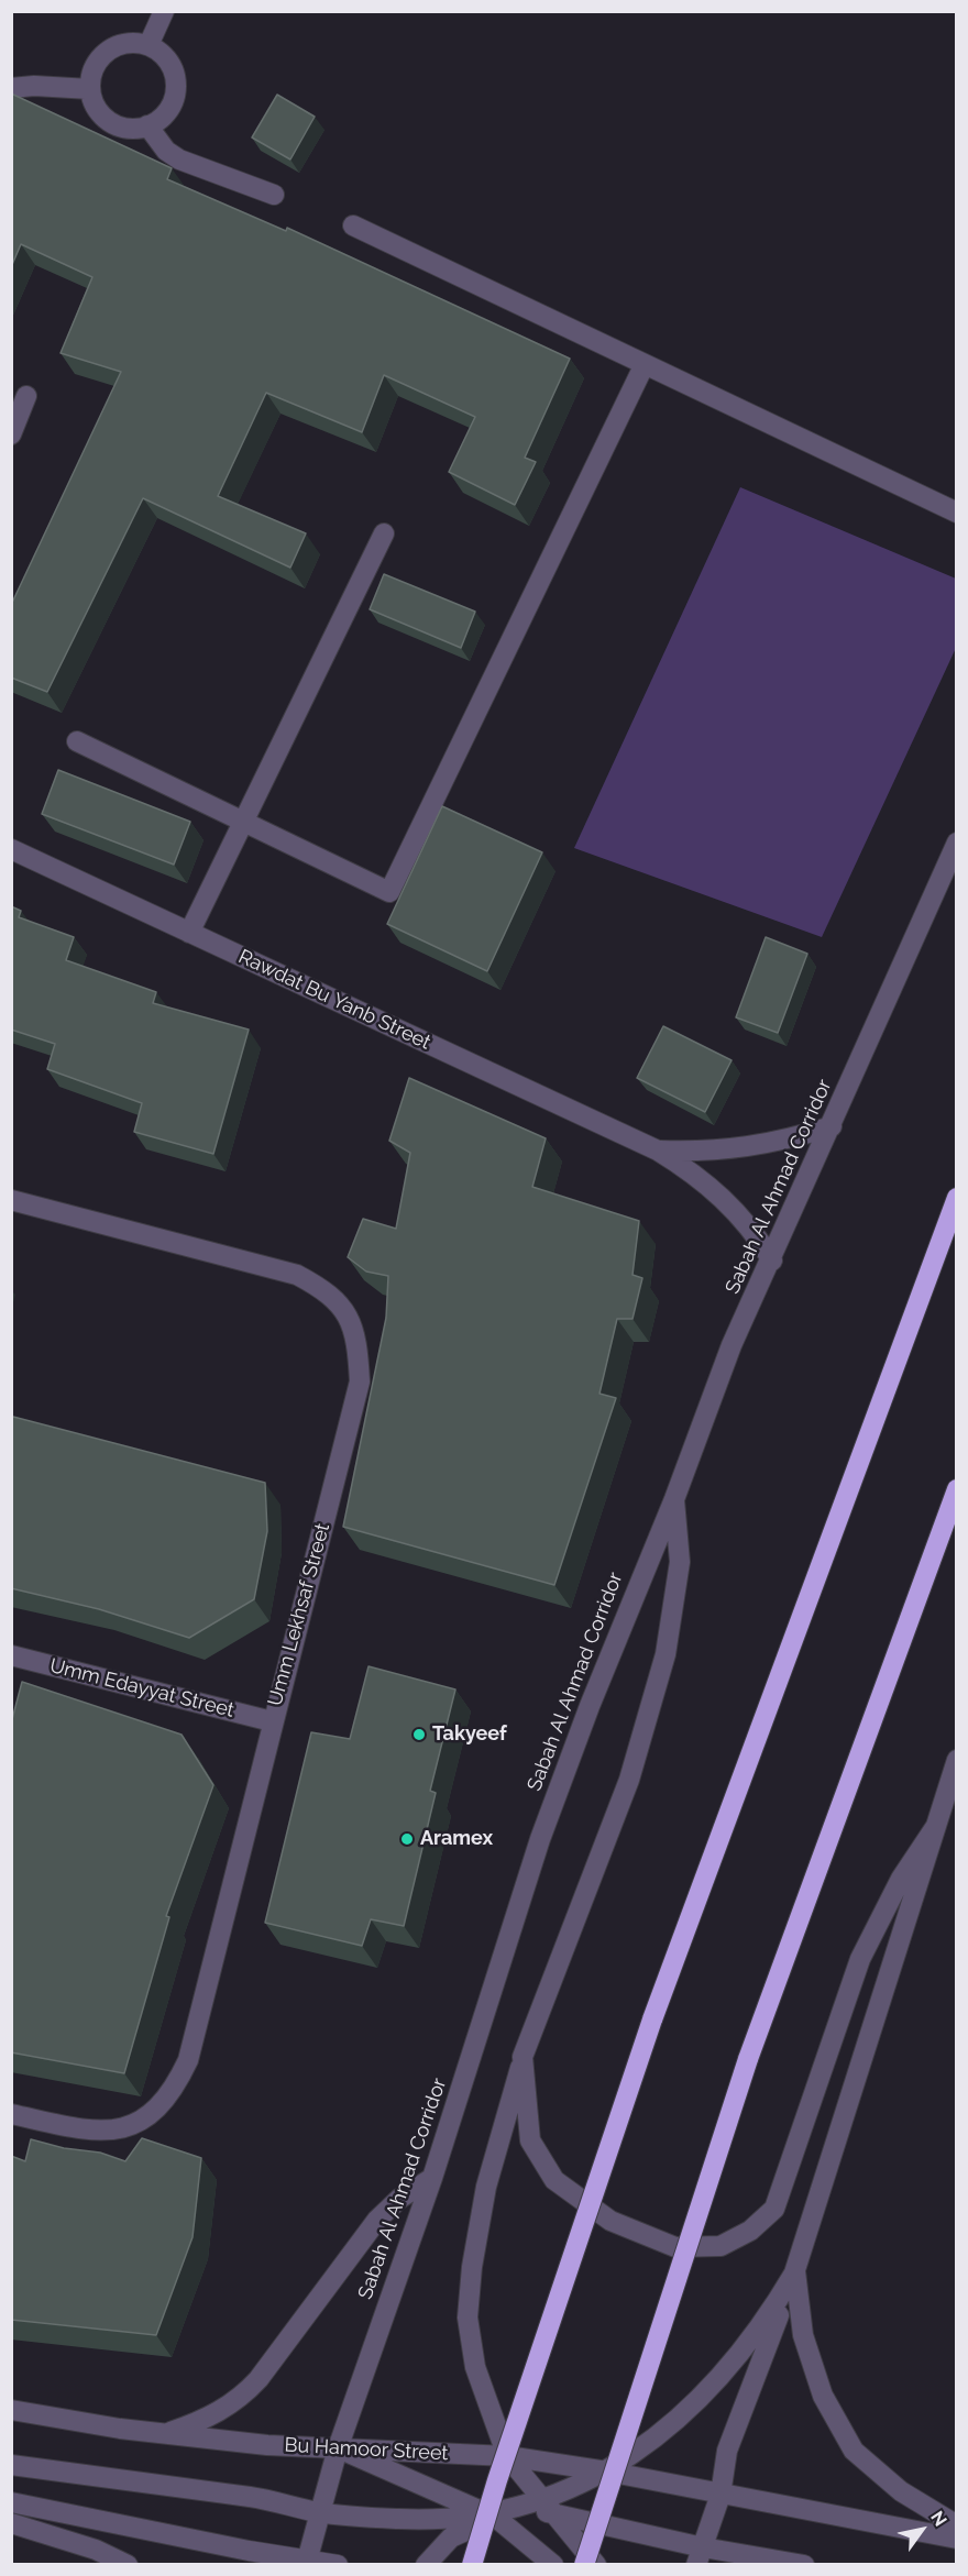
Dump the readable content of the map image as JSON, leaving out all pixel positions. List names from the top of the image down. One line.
{"streets":{"street":["Rawdat Bu Yanb Street","Sabah Al Ahmad Corridor","Umm Lekhsaf Street","Umm Edayyat Street","Bu Hamoor Street"]},"crossings":[["Rawdat Bu Yanb Street","Sabah Al Ahmad Corridor"],["Sabah Al Ahmad Corridor","Bu Hamoor Street"],["Umm Lekhsaf Street","Umm Edayyat Street"]],"places":["Takyeef","Aramex"],"north":"top right"}
